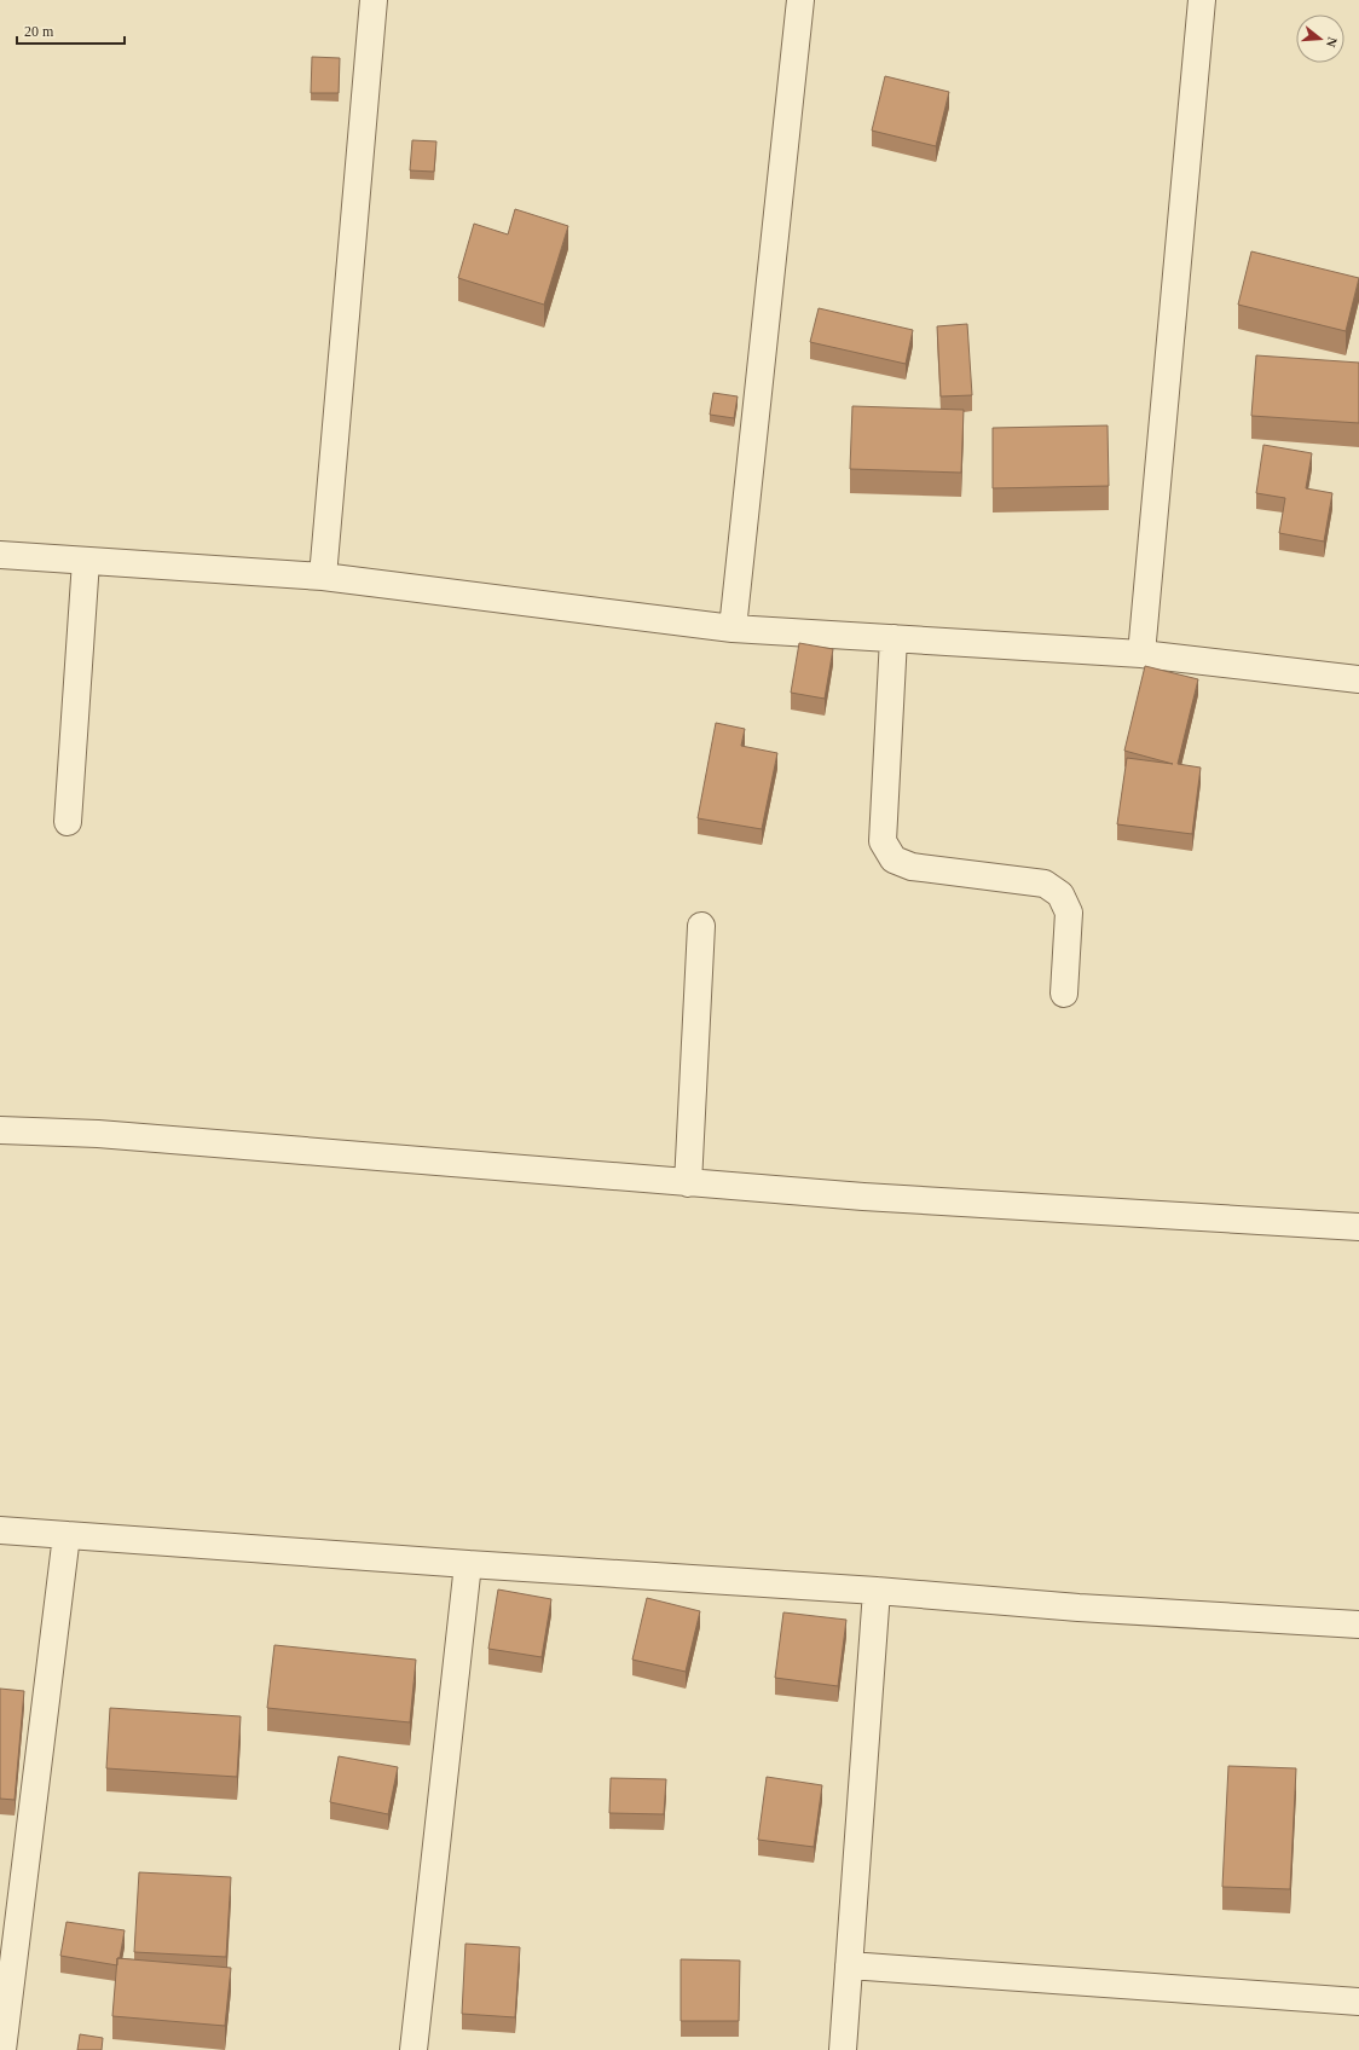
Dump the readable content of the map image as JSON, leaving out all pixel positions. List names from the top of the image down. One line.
{"scale_bar":"20 m","north":"right"}
